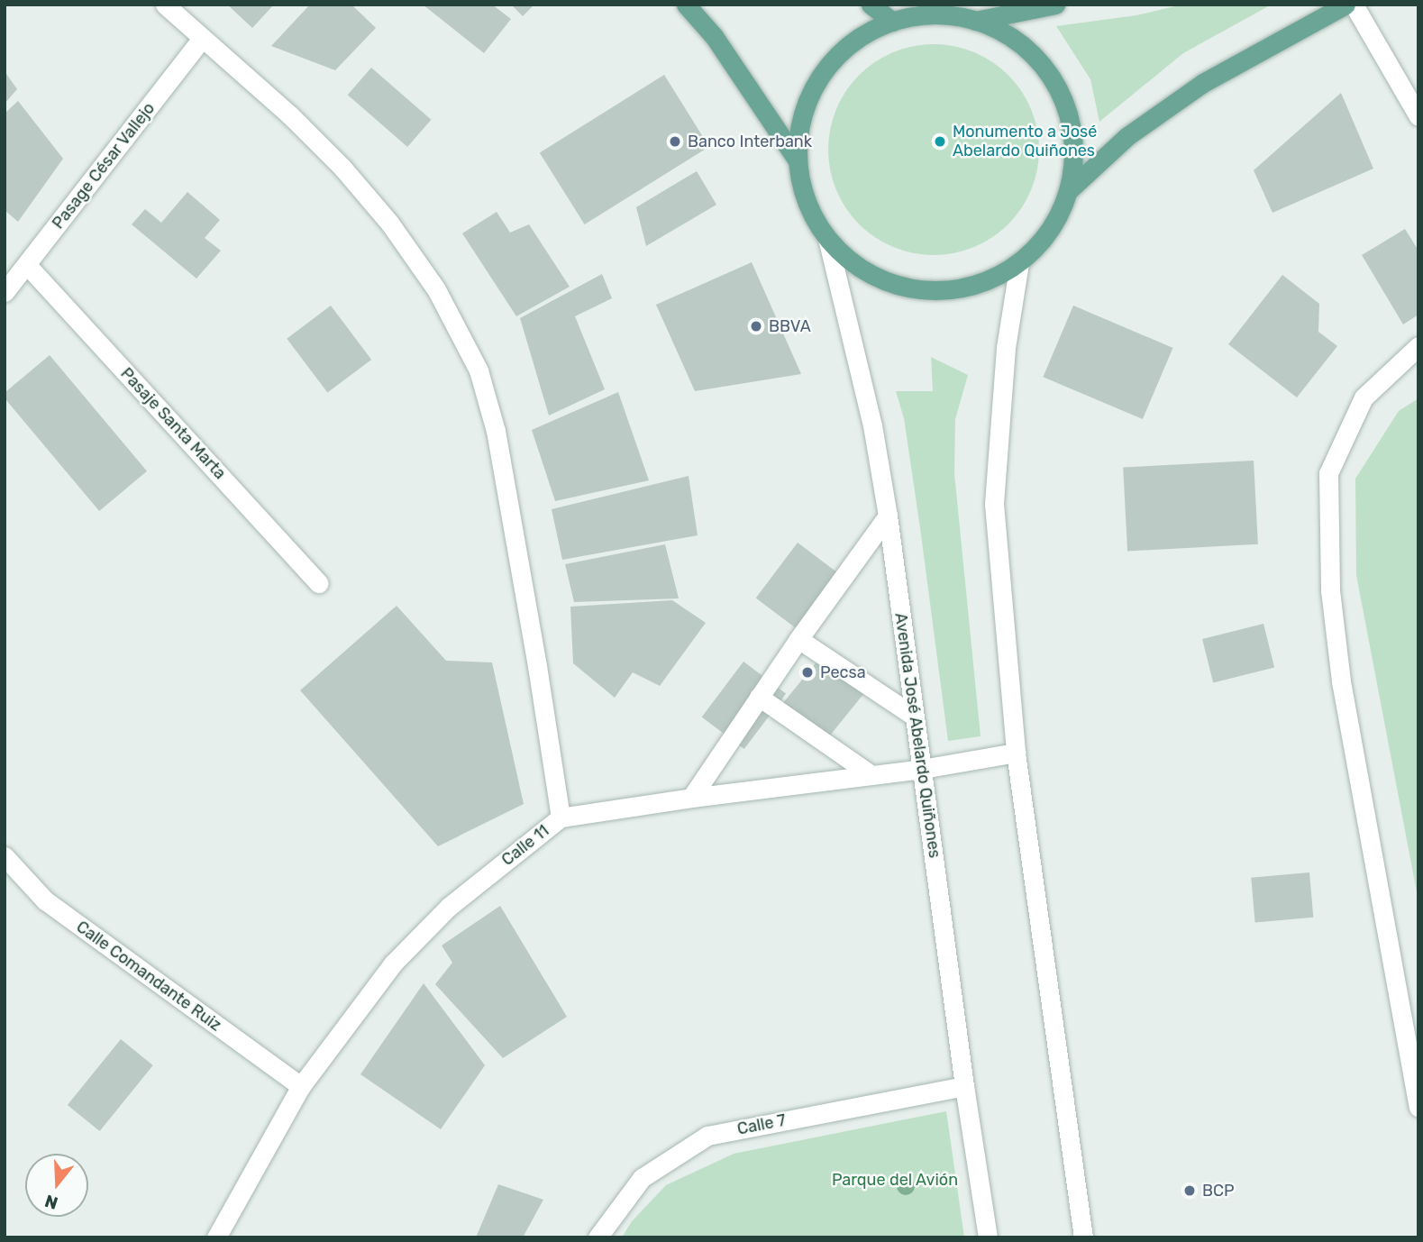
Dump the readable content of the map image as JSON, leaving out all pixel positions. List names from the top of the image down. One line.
{"streets":{"street":["Pasage César Vallejo","Pasaje Santa Marta","Avenida José Abelardo Quiñones","Calle 11","Calle Comandante Ruiz","Calle 7"]},"crossings":[["Pasage César Vallejo","Pasaje Santa Marta"],["Avenida José Abelardo Quiñones","Calle 11"],["Avenida José Abelardo Quiñones","Calle 7"],["Calle 11","Calle Comandante Ruiz"]],"parks":["Parque del Avión"],"places":["Banco Interbank","Monumento a José Abelardo Quiñones","BBVA","Pecsa","BCP"],"north":"bottom"}
